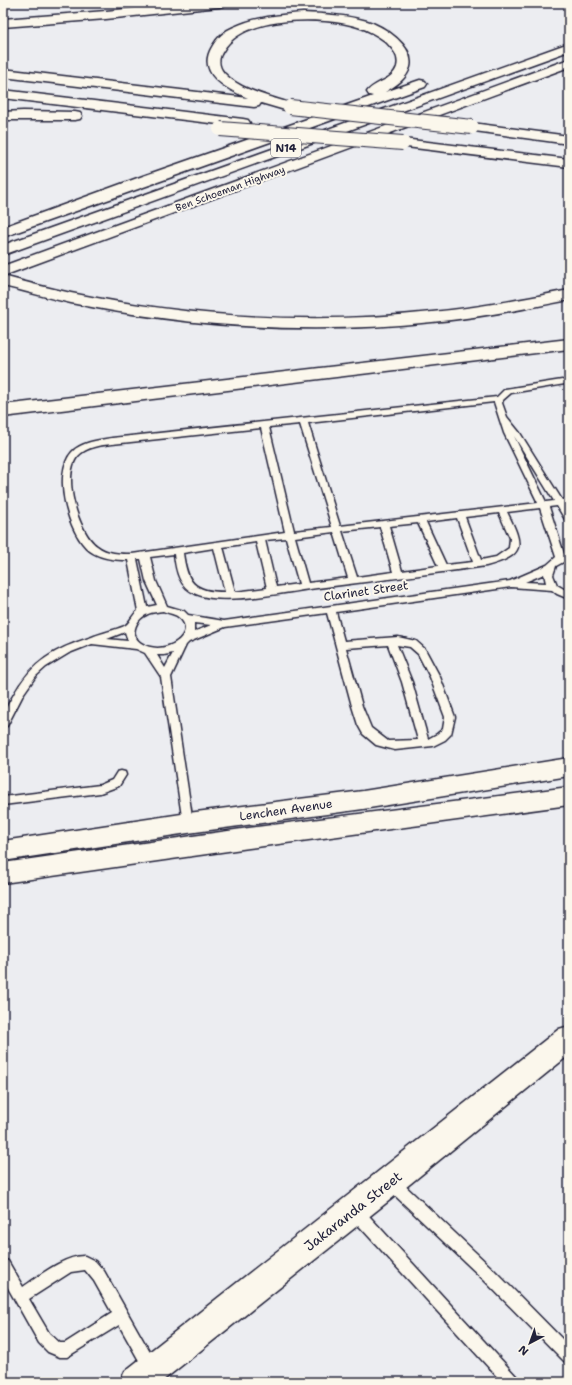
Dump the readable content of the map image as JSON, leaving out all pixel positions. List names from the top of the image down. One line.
{"streets":{"main road":["N14","Ben Schoeman Highway","Lenchen Avenue","Jakaranda Street"],"lane":["Clarinet Street"]},"north":"bottom left"}
